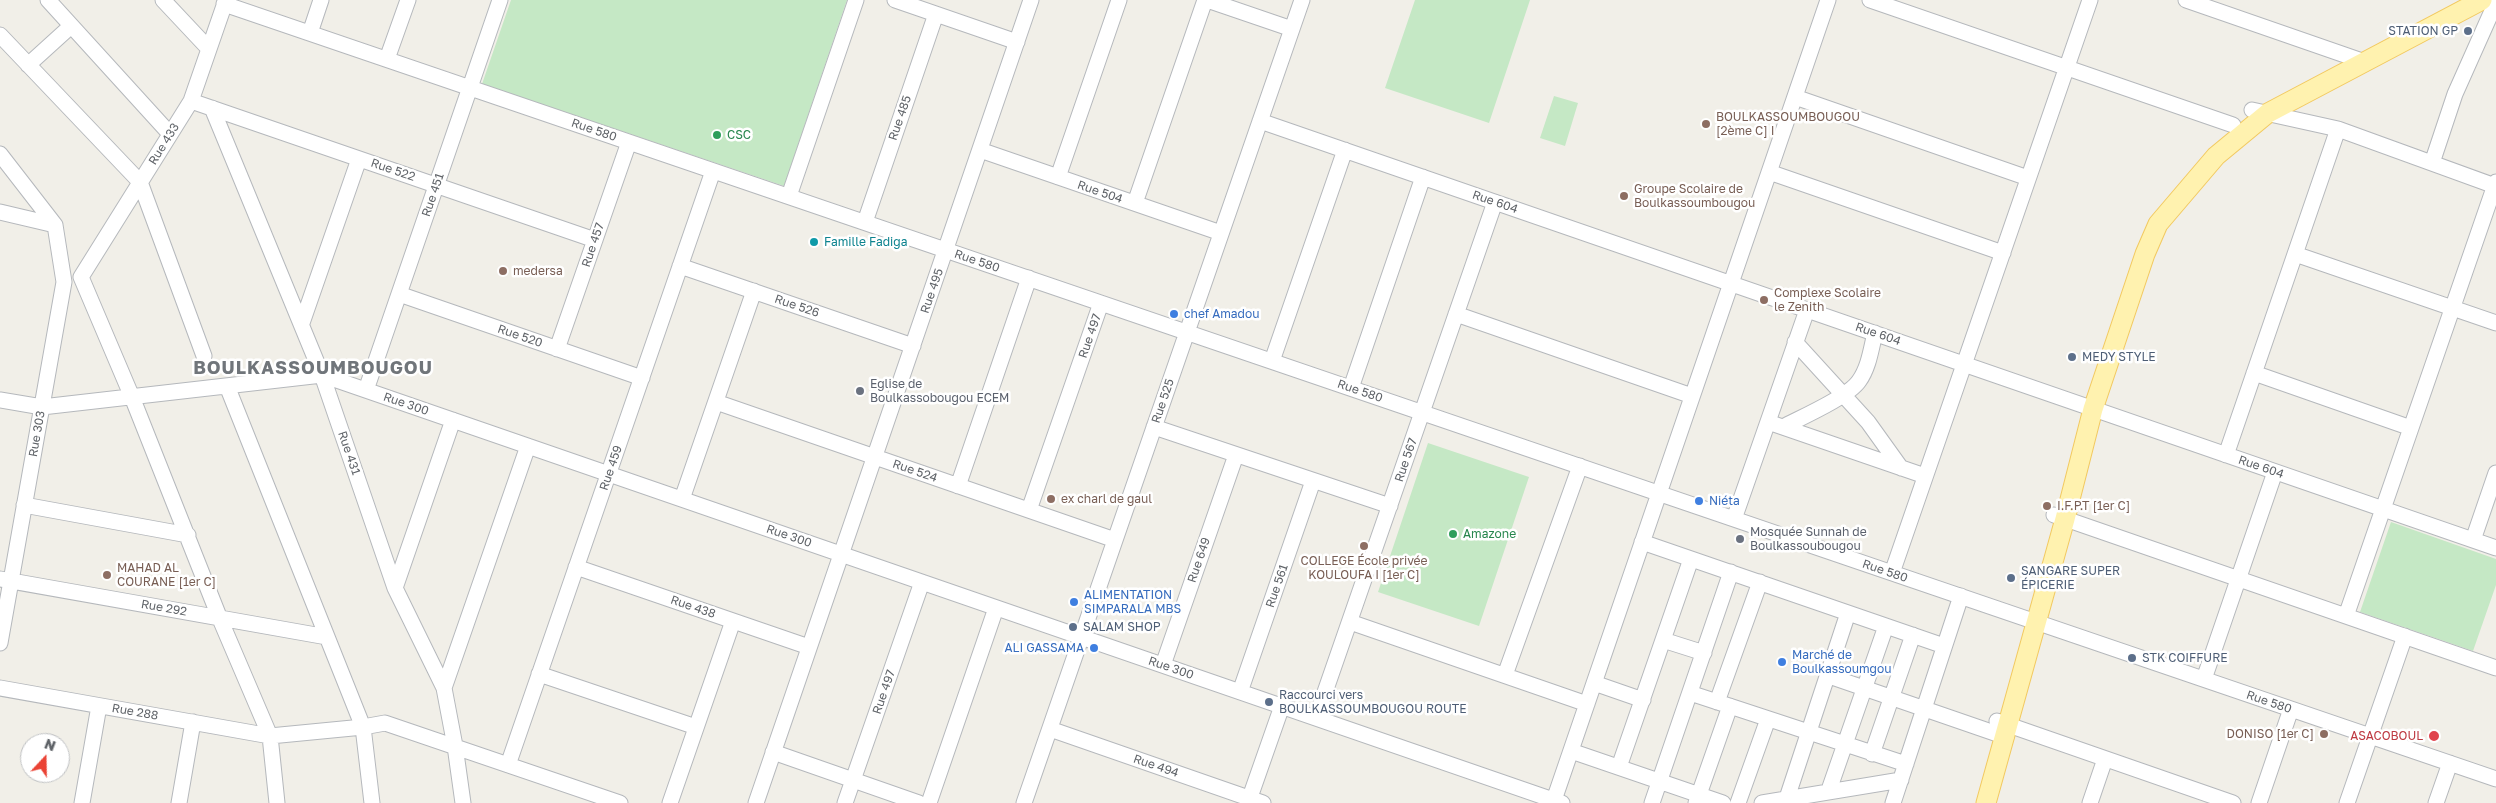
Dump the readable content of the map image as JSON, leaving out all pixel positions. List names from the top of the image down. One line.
{"streets":{"street":["Rue 485","Rue 580","Rue 433","Rue 522","Rue 504","Rue 451","Rue 604","Rue 457","Rue 495","Rue 526","Rue 520","Rue 497","Rue 525","Rue 300","Rue 303","Rue 431","Rue 567","Rue 459","Rue 524","Rue 649","Rue 561","Rue 438","Rue 292","Rue 288","Rue 494"]},"crossings":[["Rue 485","Rue 580"],["Rue 580","Rue 433"],["Rue 580","Rue 451"],["Rue 580","Rue 457"],["Rue 580","Rue 495"],["Rue 580","Rue 497"],["Rue 580","Rue 525"],["Rue 580","Rue 567"],["Rue 580","Rue 459"],["Rue 433","Rue 522"],["Rue 522","Rue 451"],["Rue 522","Rue 457"],["Rue 522","Rue 431"],["Rue 504","Rue 495"],["Rue 504","Rue 525"],["Rue 451","Rue 520"],["Rue 451","Rue 300"],["Rue 604","Rue 525"],["Rue 604","Rue 567"],["Rue 457","Rue 520"],["Rue 495","Rue 526"],["Rue 495","Rue 300"],["Rue 495","Rue 524"],["Rue 495","Rue 438"],["Rue 526","Rue 459"],["Rue 520","Rue 459"],["Rue 497","Rue 300"],["Rue 497","Rue 524"],["Rue 525","Rue 300"],["Rue 525","Rue 524"],["Rue 525","Rue 494"],["Rue 300","Rue 303"],["Rue 300","Rue 431"],["Rue 300","Rue 567"],["Rue 300","Rue 459"],["Rue 300","Rue 649"],["Rue 300","Rue 561"],["Rue 303","Rue 292"],["Rue 431","Rue 288"],["Rue 459","Rue 438"],["Rue 459","Rue 288"]],"districts":["BOULKASSOUMBOUGOU"],"places":["STATION GP","BOULKASSOUMBOUGOU [2ème C] I","CSC","Groupe Scolaire de Boulkassoumbougou","Famille Fadiga","medersa","Complexe Scolaire le Zenith","chef Amadou","MEDY STYLE","Eglise de Boulkassobougou ECEM","ex charl de gaul","Niéta","I.F.P.T [1er C]","Amazone","Mosquée Sunnah de Boulkassoubougou","COLLEGE École privée KOULOUFA I [1er C]","MAHAD AL COURANE [1er C]","SANGARE SUPER ÉPICERIE","ALIMENTATION SIMPARALA MBS","SALAM SHOP","ALI GASSAMA","STK COIFFURE","Marché de Boulkassoumgou","Raccourci vers BOULKASSOUMBOUGOU ROUTE","DONISO [1er C]","ASACOBOUL"],"north":"top"}
